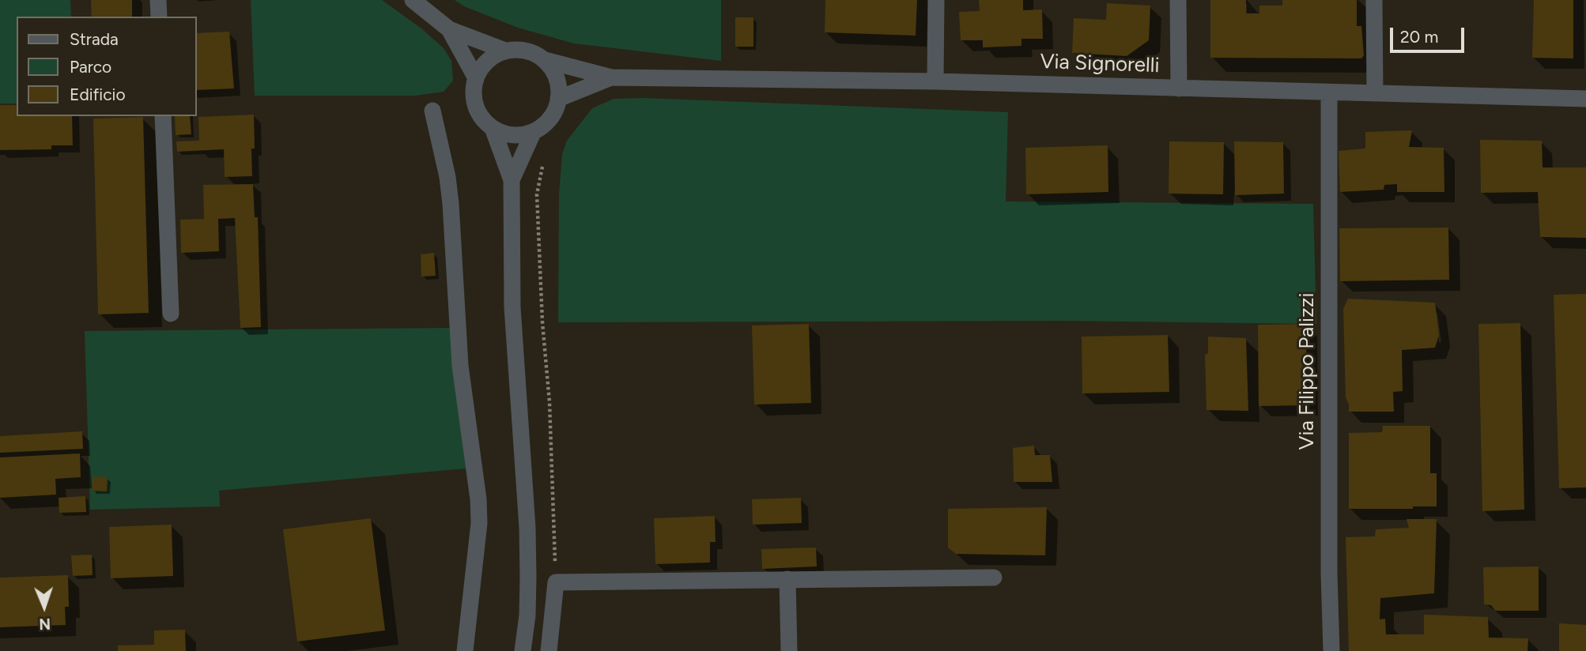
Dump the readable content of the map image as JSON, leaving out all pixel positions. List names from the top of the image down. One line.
{"streets":{"street":["Via Signorelli","Via Filippo Palizzi"]},"crossings":[["Via Signorelli","Via Filippo Palizzi"]],"legend":["Strada","Parco","Edificio"],"scale_bar":"20 m","north":"bottom"}
